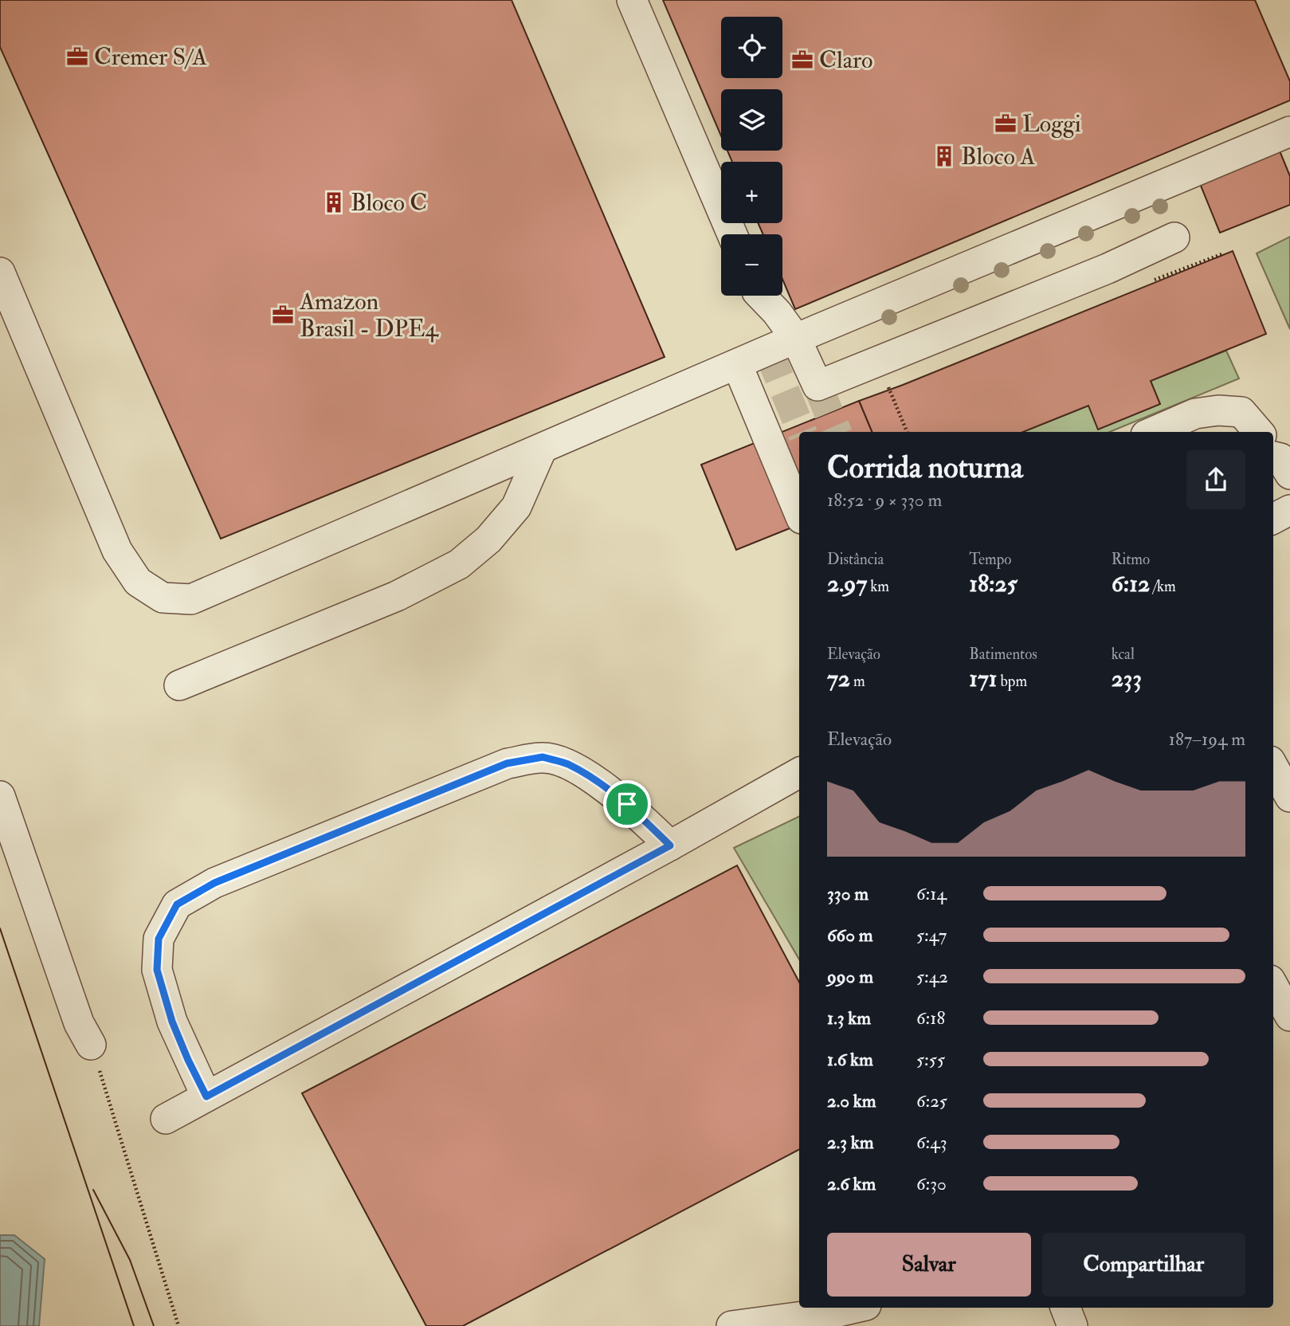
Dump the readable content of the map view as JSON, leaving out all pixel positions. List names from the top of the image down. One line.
{"places":{"office":["Cremer S/A","Claro","Loggi","Amazon Brasil - DPE4"],"building":["Bloco A","Bloco C"]},"page":{"map_buttons":["+","−"],"heading":["Corrida noturna","18:52 · 9 × 330 m"],"stats":[["Distância","2.97 km"],["Tempo","18:25"],["Ritmo","6:12 /km"],["Elevação","72 m"],["Batimentos","171 bpm"],["kcal","233"]],"chart":["Elevação","187–194 m"],"list":[{"name":"330 m","note":"6:14"},{"name":"660 m","note":"5:47"},{"name":"990 m","note":"5:42"},{"name":"1.3 km","note":"6:18"},{"name":"1.6 km","note":"5:55"},{"name":"2.0 km","note":"6:25"},{"name":"2.3 km","note":"6:43"},{"name":"2.6 km","note":"6:30"}],"buttons":["Salvar","Compartilhar"]}}
